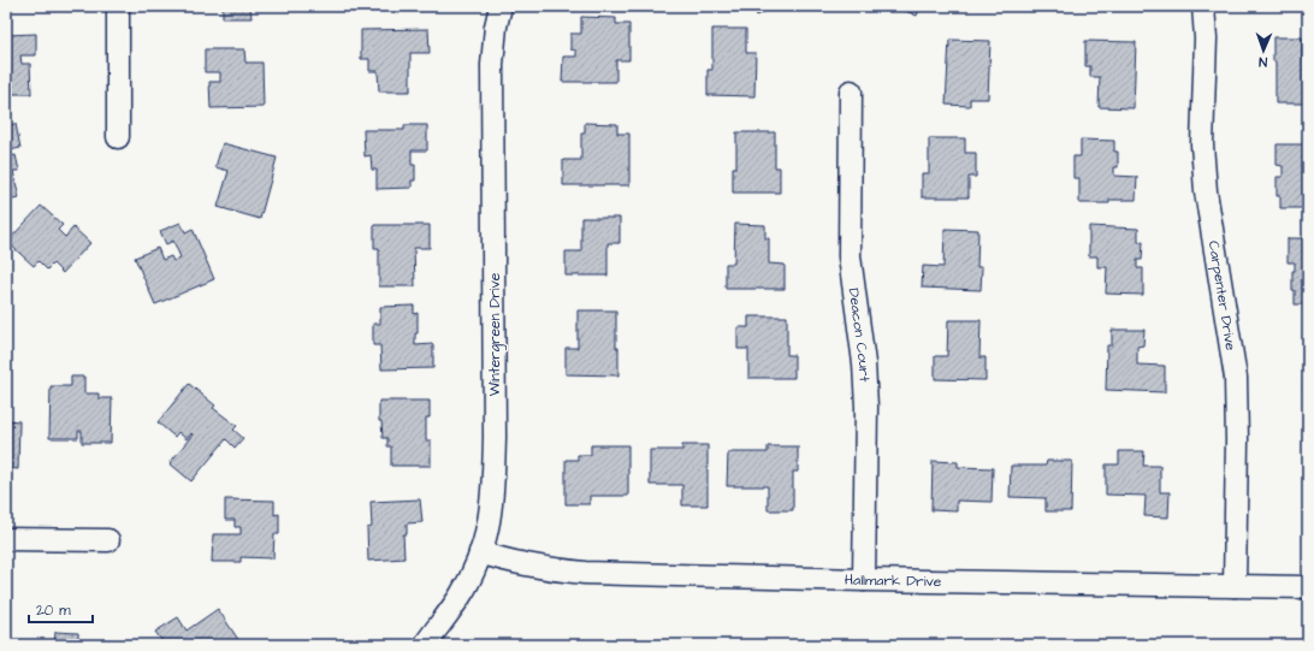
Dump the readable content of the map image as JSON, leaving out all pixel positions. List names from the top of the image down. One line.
{"streets":{"street":["Carpenter Drive","Wintergreen Drive","Deacon Court","Hallmark Drive"]},"crossings":[["Carpenter Drive","Hallmark Drive"],["Wintergreen Drive","Hallmark Drive"],["Deacon Court","Hallmark Drive"]],"scale_bar":"20 m","north":"bottom"}
